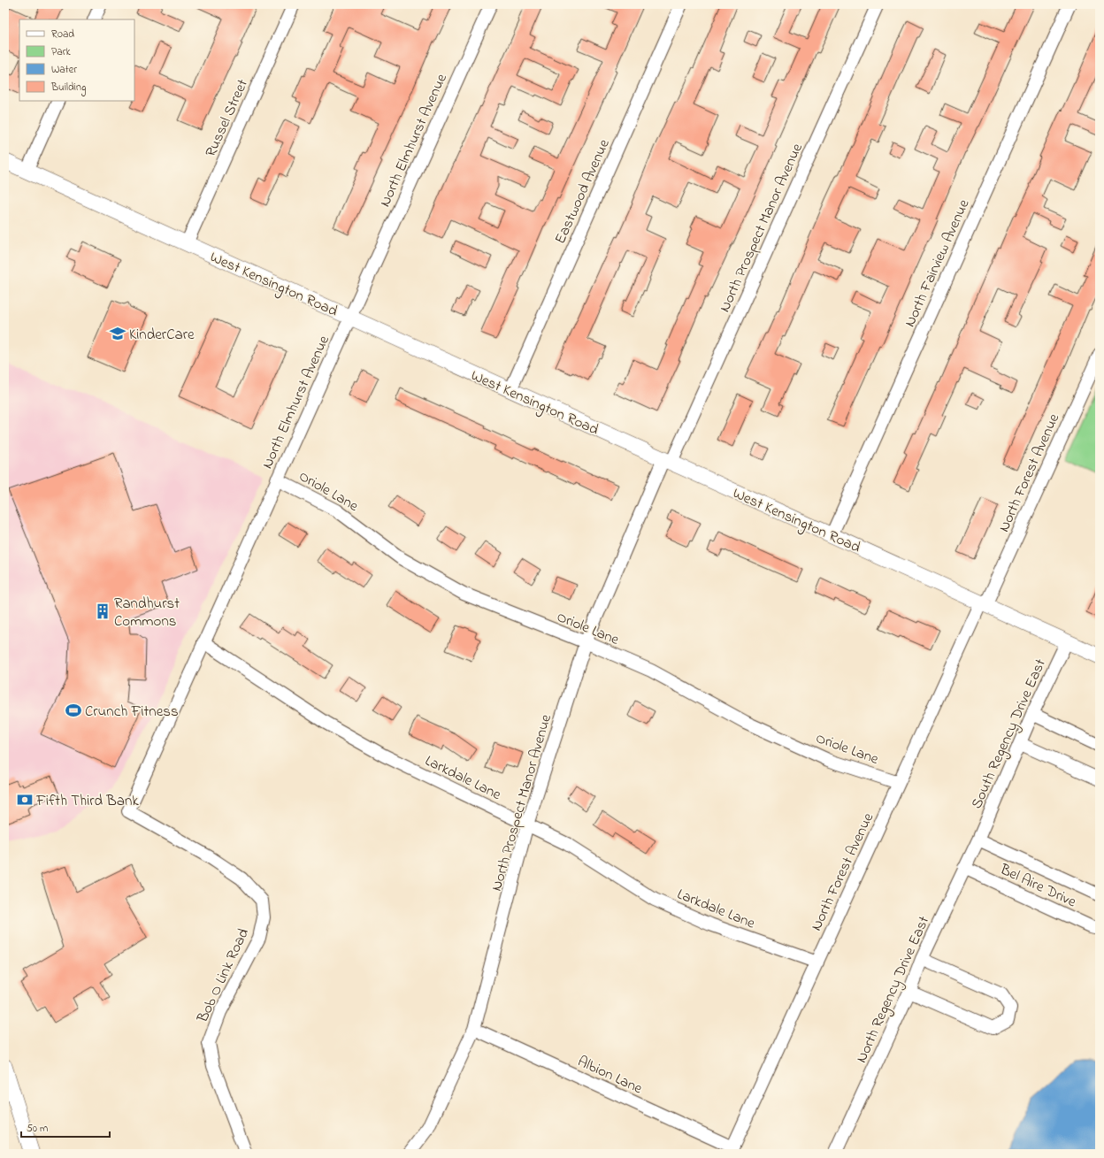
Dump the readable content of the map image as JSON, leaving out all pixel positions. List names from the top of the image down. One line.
{"streets":{"main road":["West Kensington Road"],"street":["Russel Street","North Elmhurst Avenue","Eastwood Avenue","North Prospect Manor Avenue","North Fairview Avenue","North Forest Avenue","Oriole Lane","South Regency Drive East","Larkdale Lane","Bel Aire Drive","Bob O Link Road","North Regency Drive East","Albion Lane"]},"crossings":[["Russel Street","West Kensington Road"],["North Elmhurst Avenue","West Kensington Road"],["North Elmhurst Avenue","Oriole Lane"],["North Elmhurst Avenue","Larkdale Lane"],["North Elmhurst Avenue","Bob O Link Road"],["Eastwood Avenue","West Kensington Road"],["North Prospect Manor Avenue","West Kensington Road"],["North Prospect Manor Avenue","Oriole Lane"],["North Prospect Manor Avenue","Larkdale Lane"],["North Prospect Manor Avenue","Albion Lane"],["North Fairview Avenue","West Kensington Road"],["West Kensington Road","North Forest Avenue"],["West Kensington Road","South Regency Drive East"],["North Forest Avenue","Oriole Lane"],["North Forest Avenue","Larkdale Lane"],["North Forest Avenue","Albion Lane"],["South Regency Drive East","Bel Aire Drive"],["South Regency Drive East","North Regency Drive East"],["Bel Aire Drive","North Regency Drive East"]],"places":{"school or university":["KinderCare"],"building":["Randhurst Commons"],"sports":["Crunch Fitness"],"bank":["Fifth Third Bank"]},"legend":["Road","Park","Water","Building"],"scale_bar":"50 m"}
